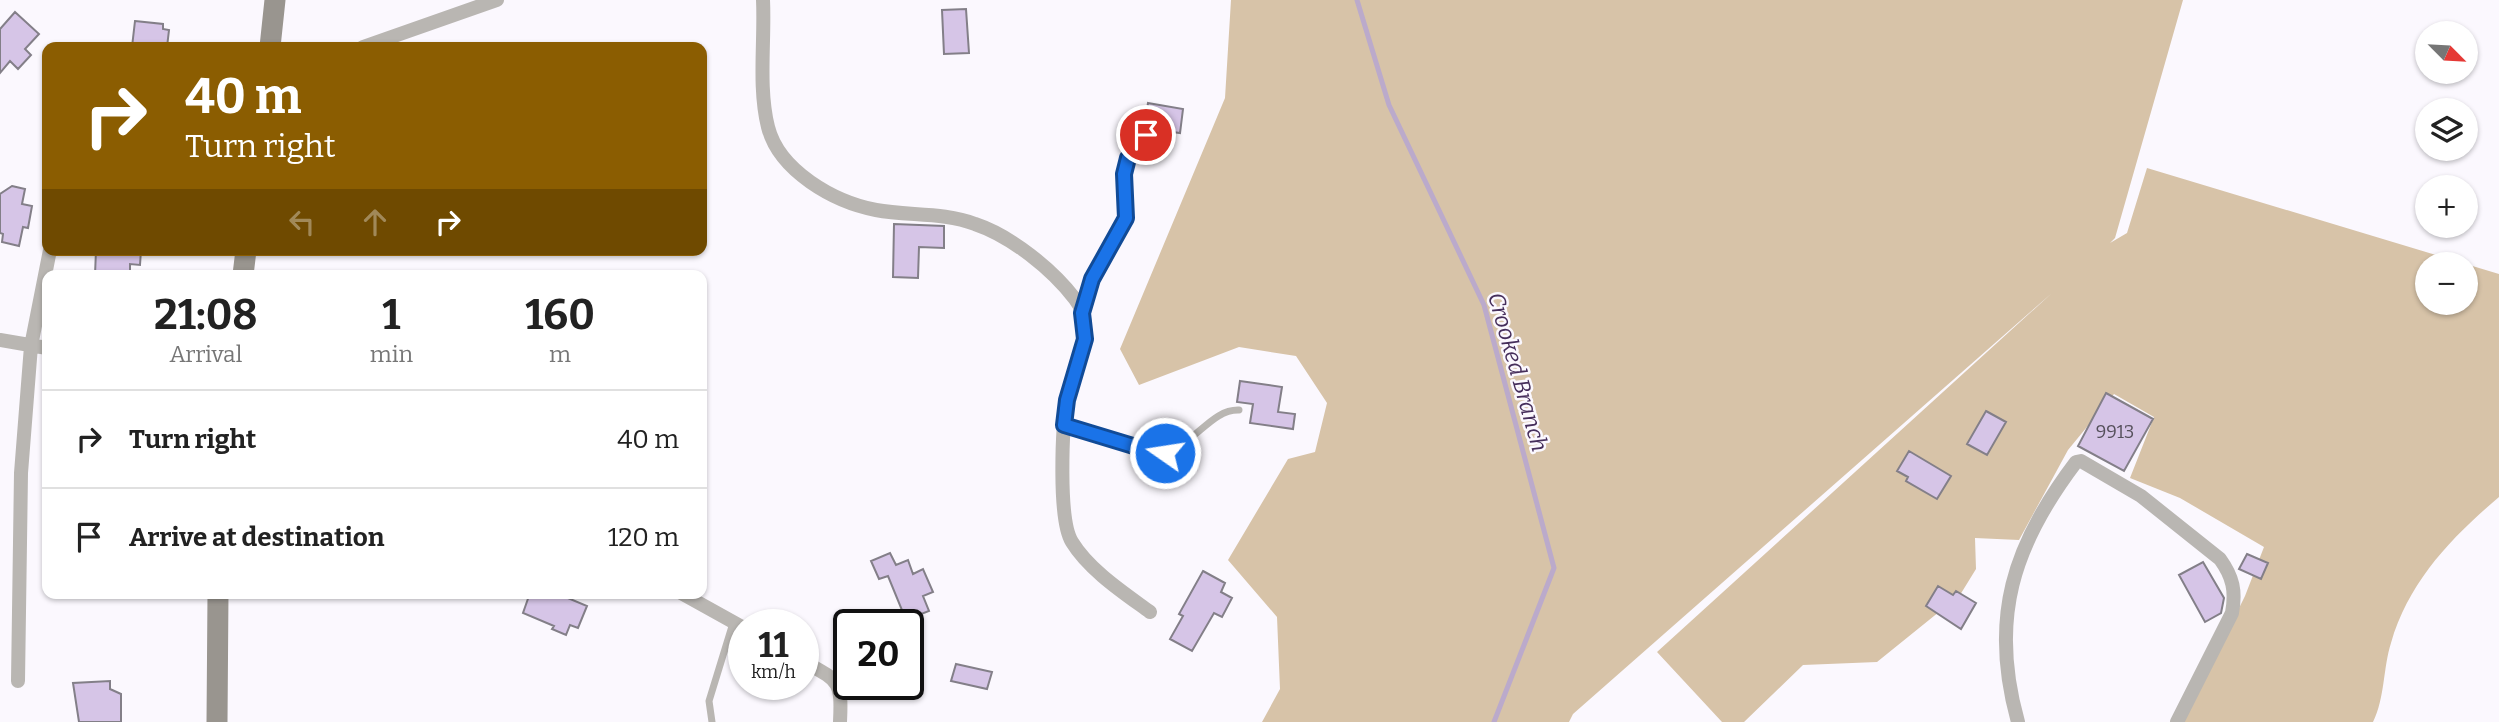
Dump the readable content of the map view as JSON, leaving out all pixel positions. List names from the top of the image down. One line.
{"water":["Crooked Branch"],"house_numbers":["9913"],"north":"bottom right","page":{"map_buttons":["+","−"],"turn":["40 m","Turn right"],"eta":["21:08","Arrival","1","min","160","m"],"list":[{"name":"Turn right","value":"40 m"},{"name":"Arrive at destination","value":"120 m"}],"speed":"11 km/h","limit":"20"}}
